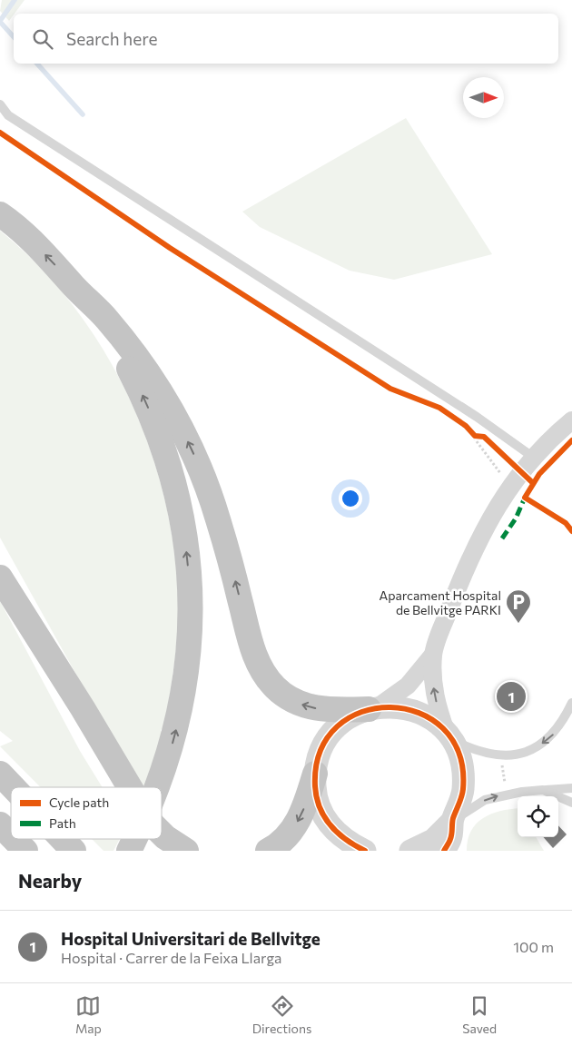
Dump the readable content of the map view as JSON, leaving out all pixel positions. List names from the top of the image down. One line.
{"places":{"parking":["Aparcament Hospital de Bellvitge PARKI"]},"legend":["Cycle path","Path"],"north":"right","page":{"search":"Search here","pins":"1","heading":"Nearby","list":[{"mark":"1","name":"Hospital Universitari de Bellvitge","note":"Hospital · Carrer de la Feixa Llarga","value":"100 m"}],"nav":["Map","Directions","Saved"]}}
